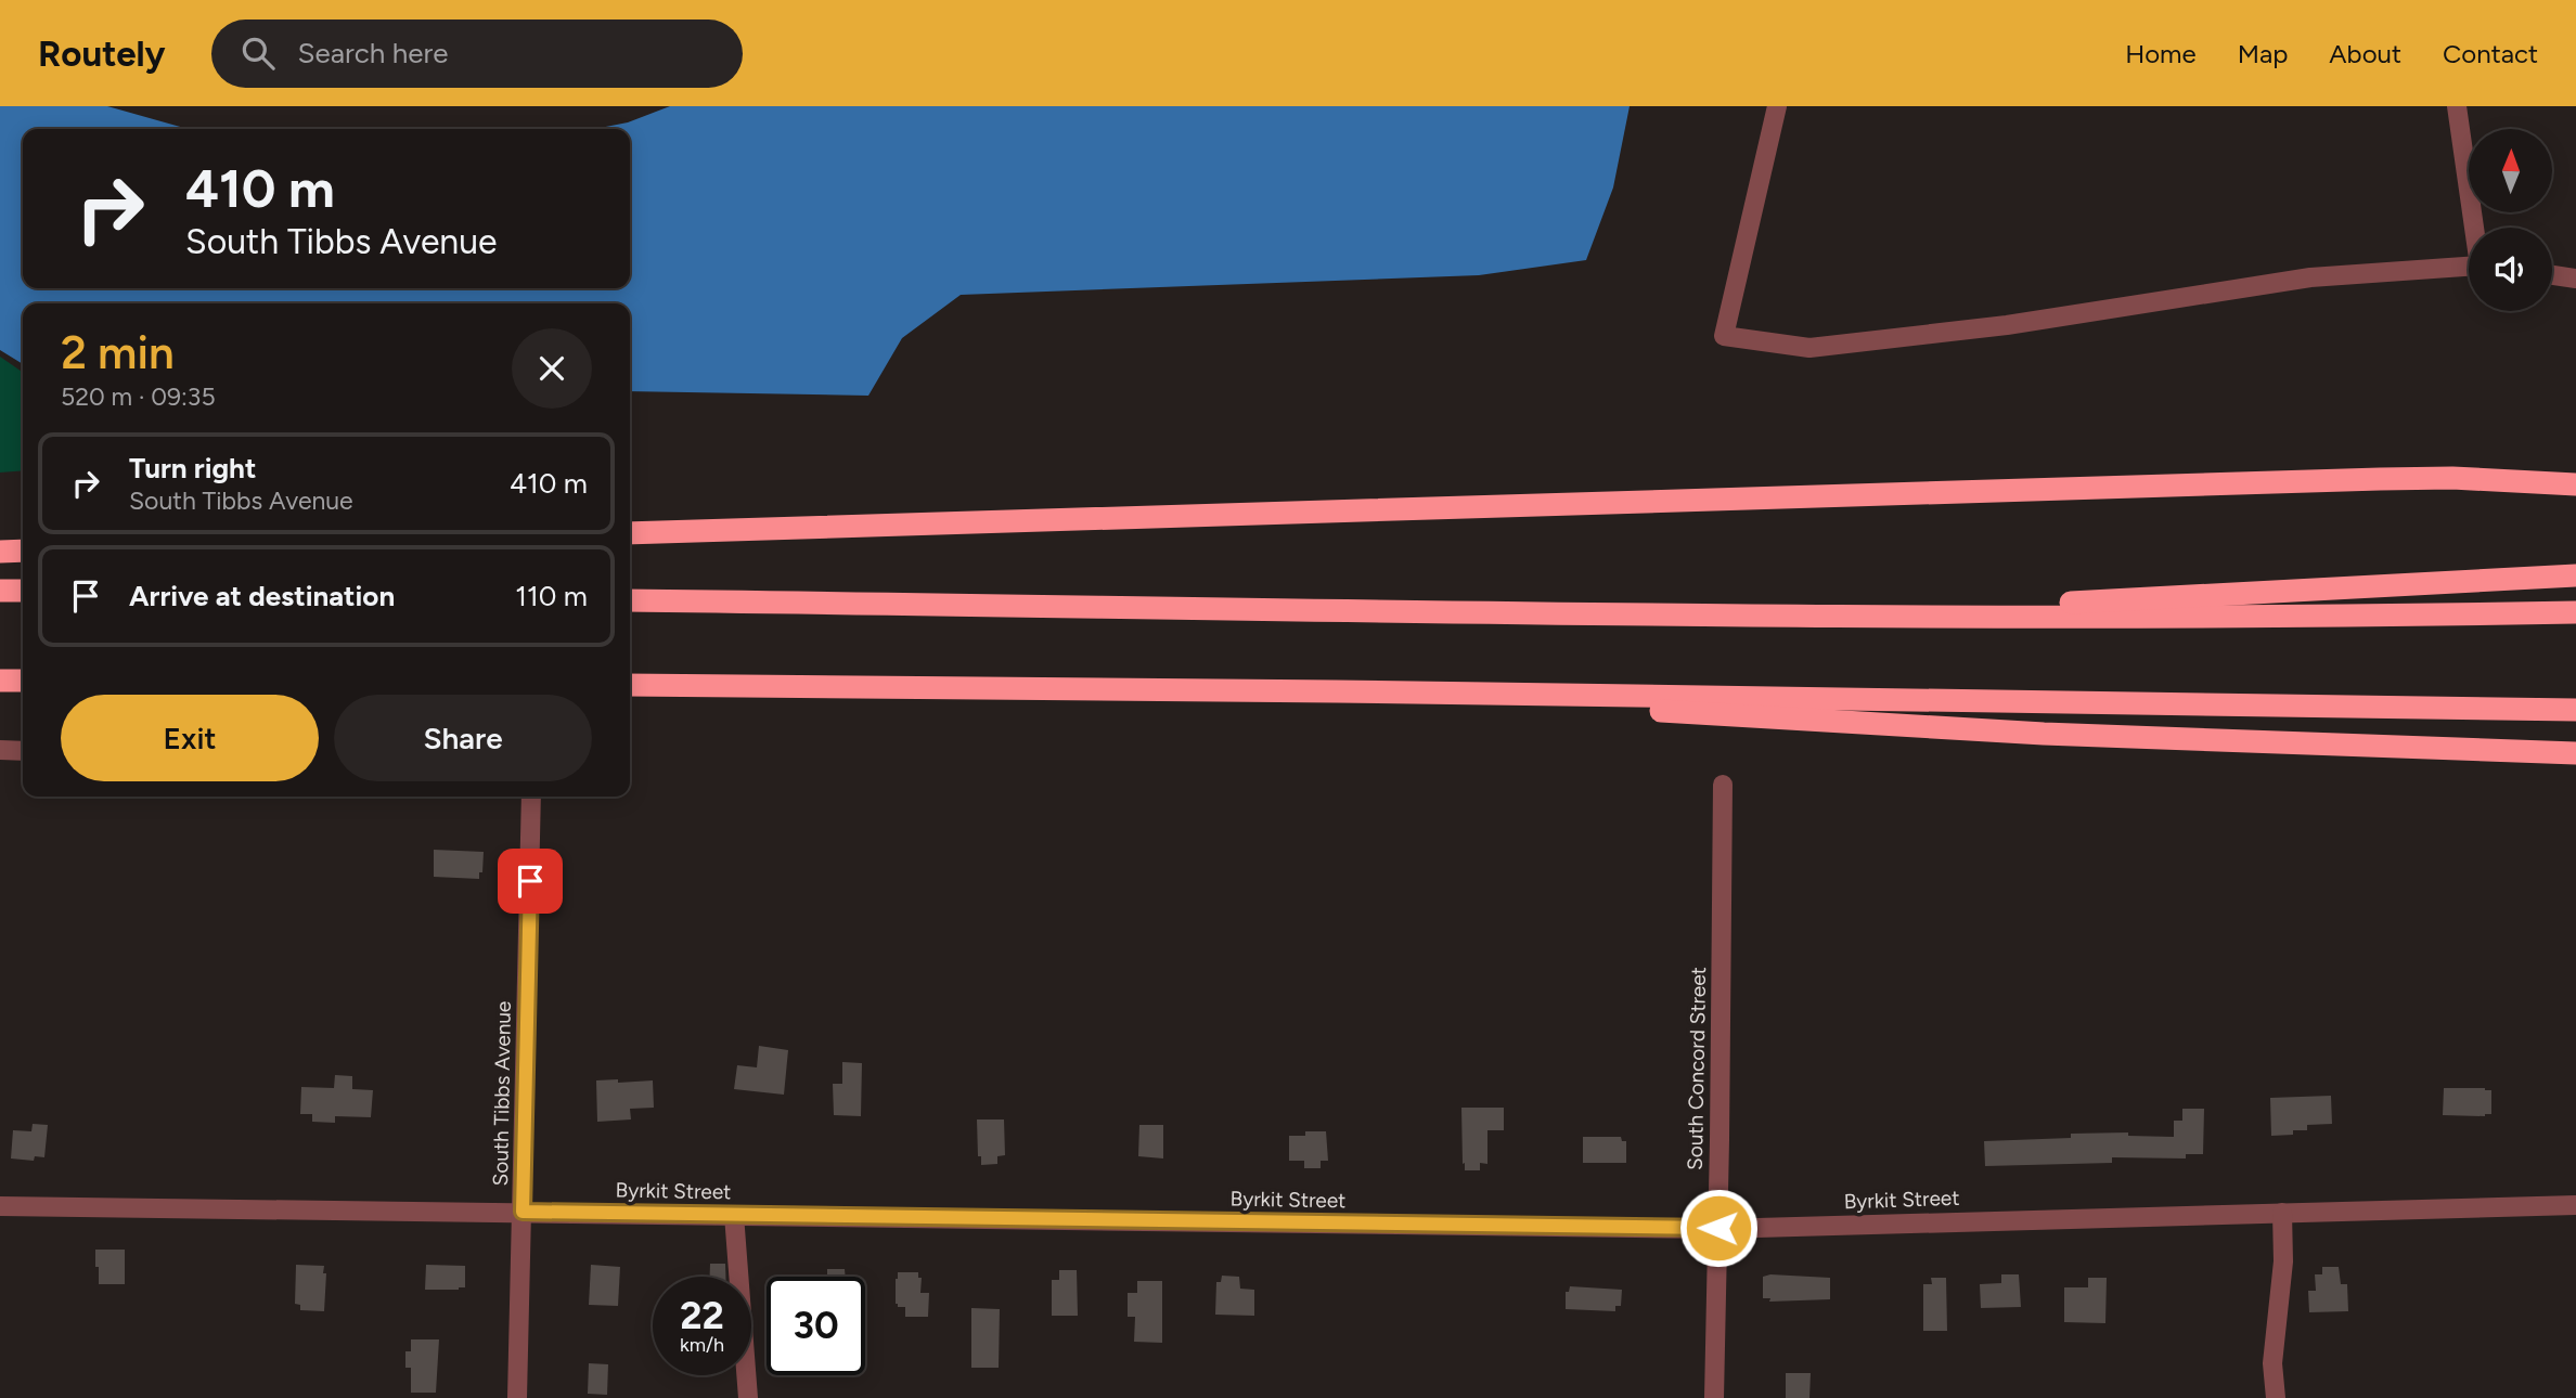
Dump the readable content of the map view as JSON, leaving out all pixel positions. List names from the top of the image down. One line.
{"streets":{"street":["South Concord Street","South Tibbs Avenue","Byrkit Street"]},"crossings":[["South Concord Street","Byrkit Street"],["South Tibbs Avenue","Byrkit Street"]],"north":"top","page":{"header":"Routely","search":"Search here","nav":["Home","Map","About","Contact"],"turn":["410 m","South Tibbs Avenue"],"heading":["2 min","520 m · 09:35"],"list":[{"name":"Turn right","note":"South Tibbs Avenue","value":"410 m"},{"name":"Arrive at destination","value":"110 m"}],"buttons":["Exit","Share"],"speed":"22 km/h","limit":"30"}}
